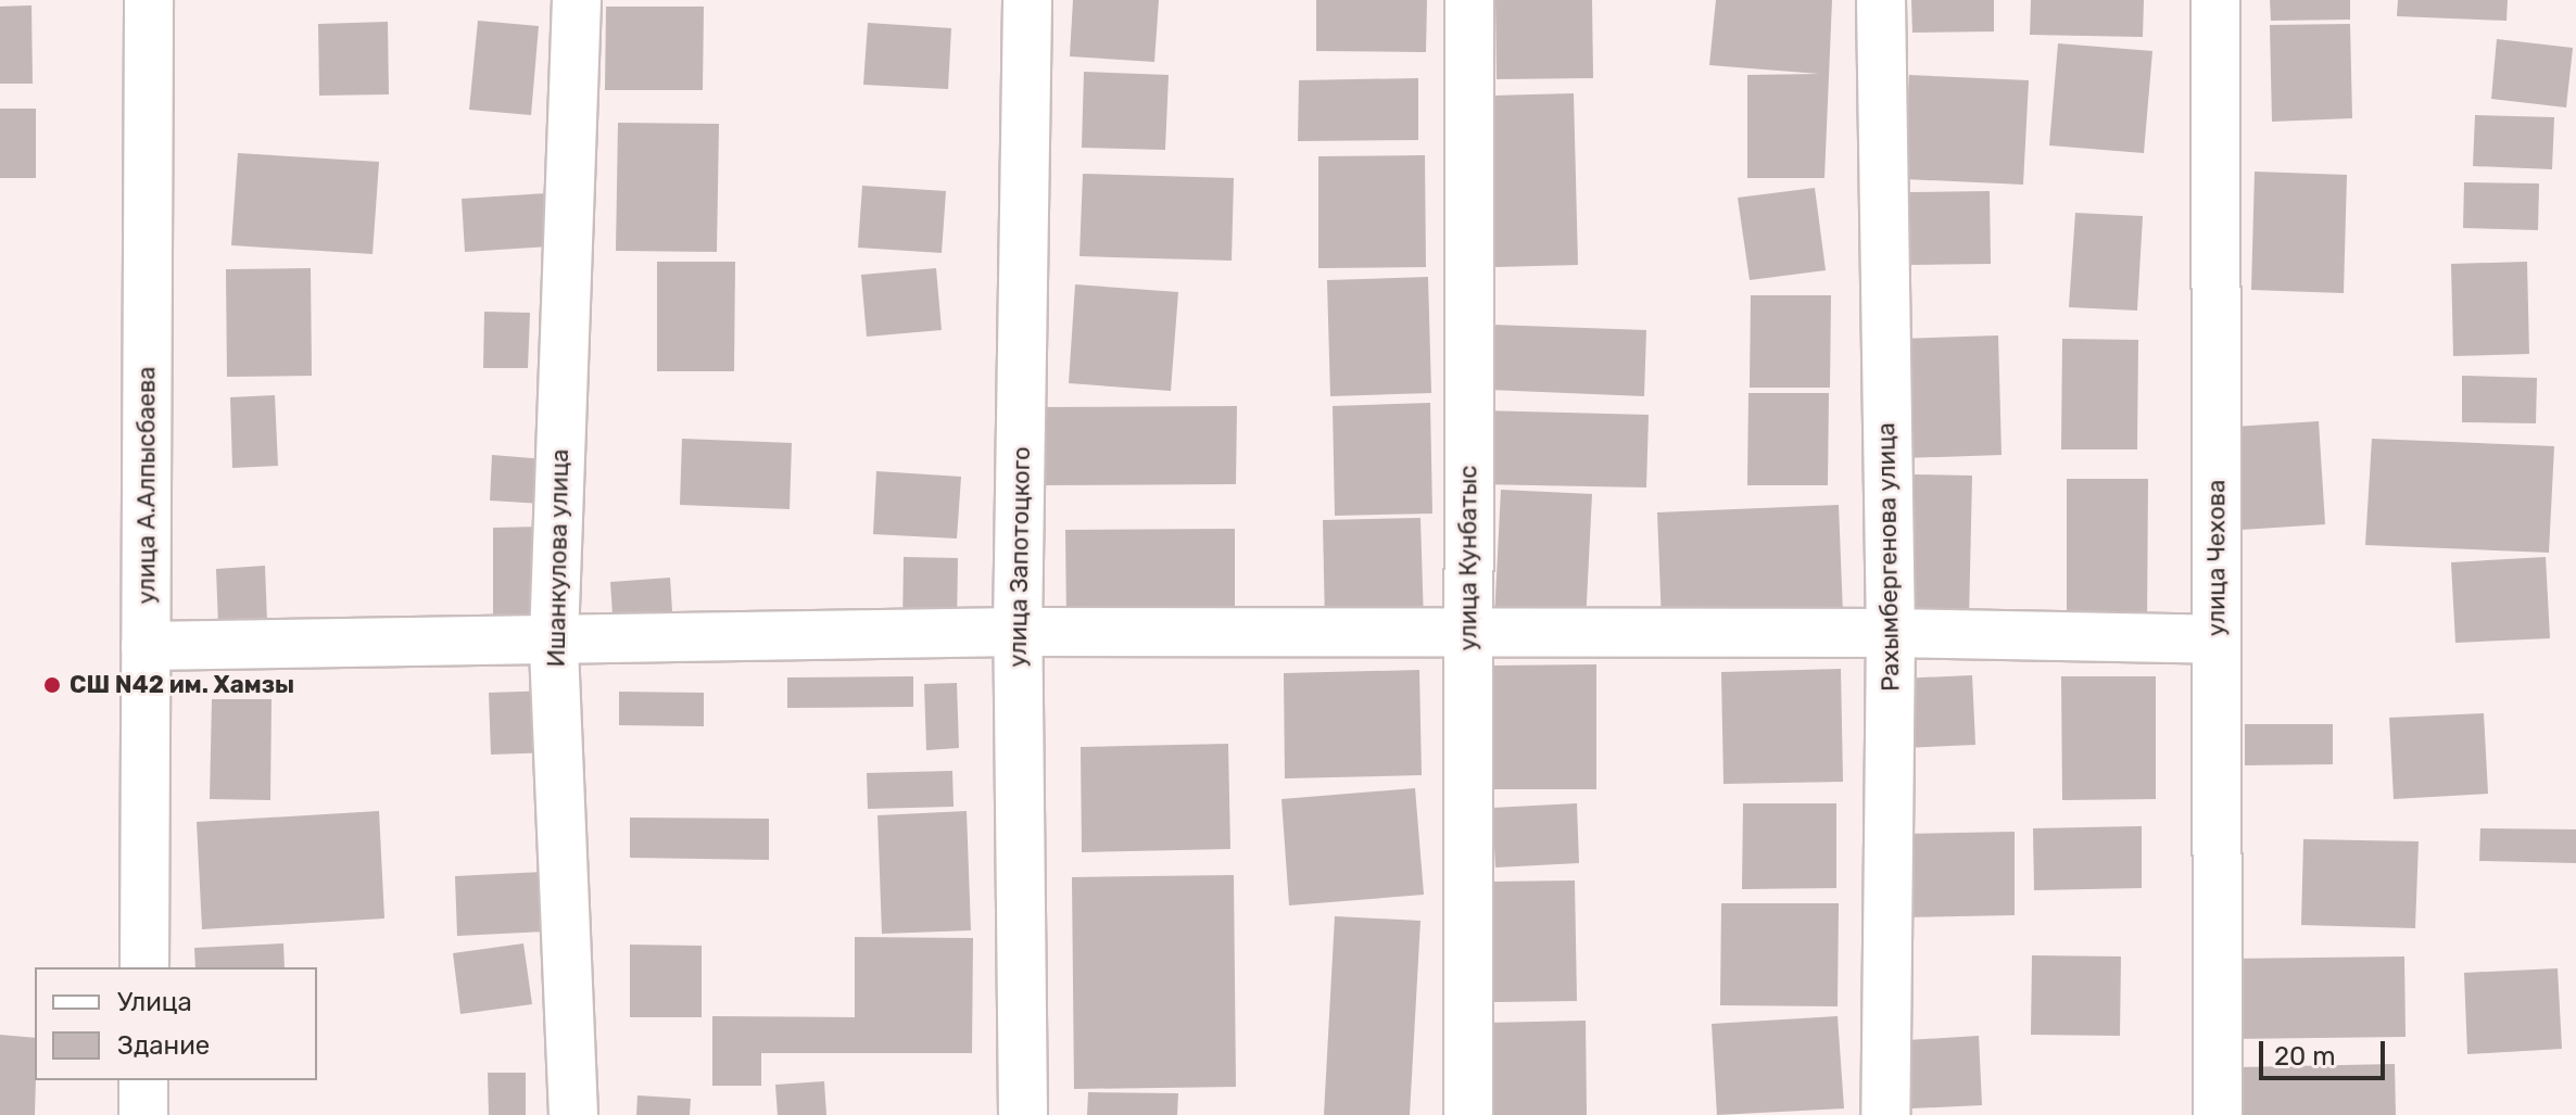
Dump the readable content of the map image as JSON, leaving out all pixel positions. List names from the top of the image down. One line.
{"streets":{"street":["улица А.Алпысбаева","улица Запотоцкого","Рахымбергенова улица","Ишанкулова улица","улица Кунбатыс","улица Чехова"]},"places":["СШ N42 им. Хамзы"],"legend":["Улица","Здание"],"scale_bar":"20 m"}
